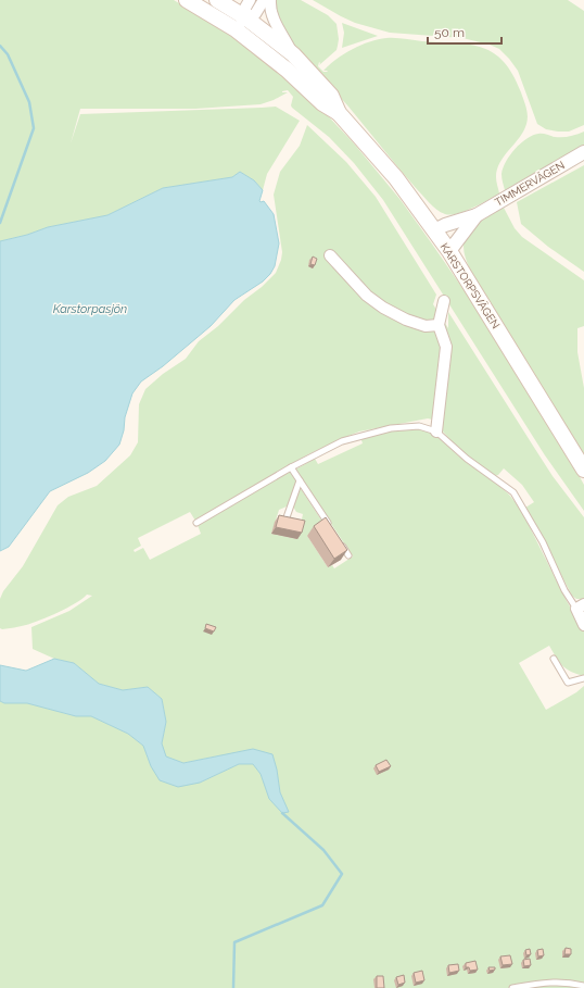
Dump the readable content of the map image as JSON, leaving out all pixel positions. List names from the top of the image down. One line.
{"streets":{"main road":["KARSTORPSVÄGEN"],"street":["TIMMERVÄGEN"]},"crossings":[["TIMMERVÄGEN","KARSTORPSVÄGEN"]],"water":["Karstorpasjön"],"scale_bar":"50 m"}
